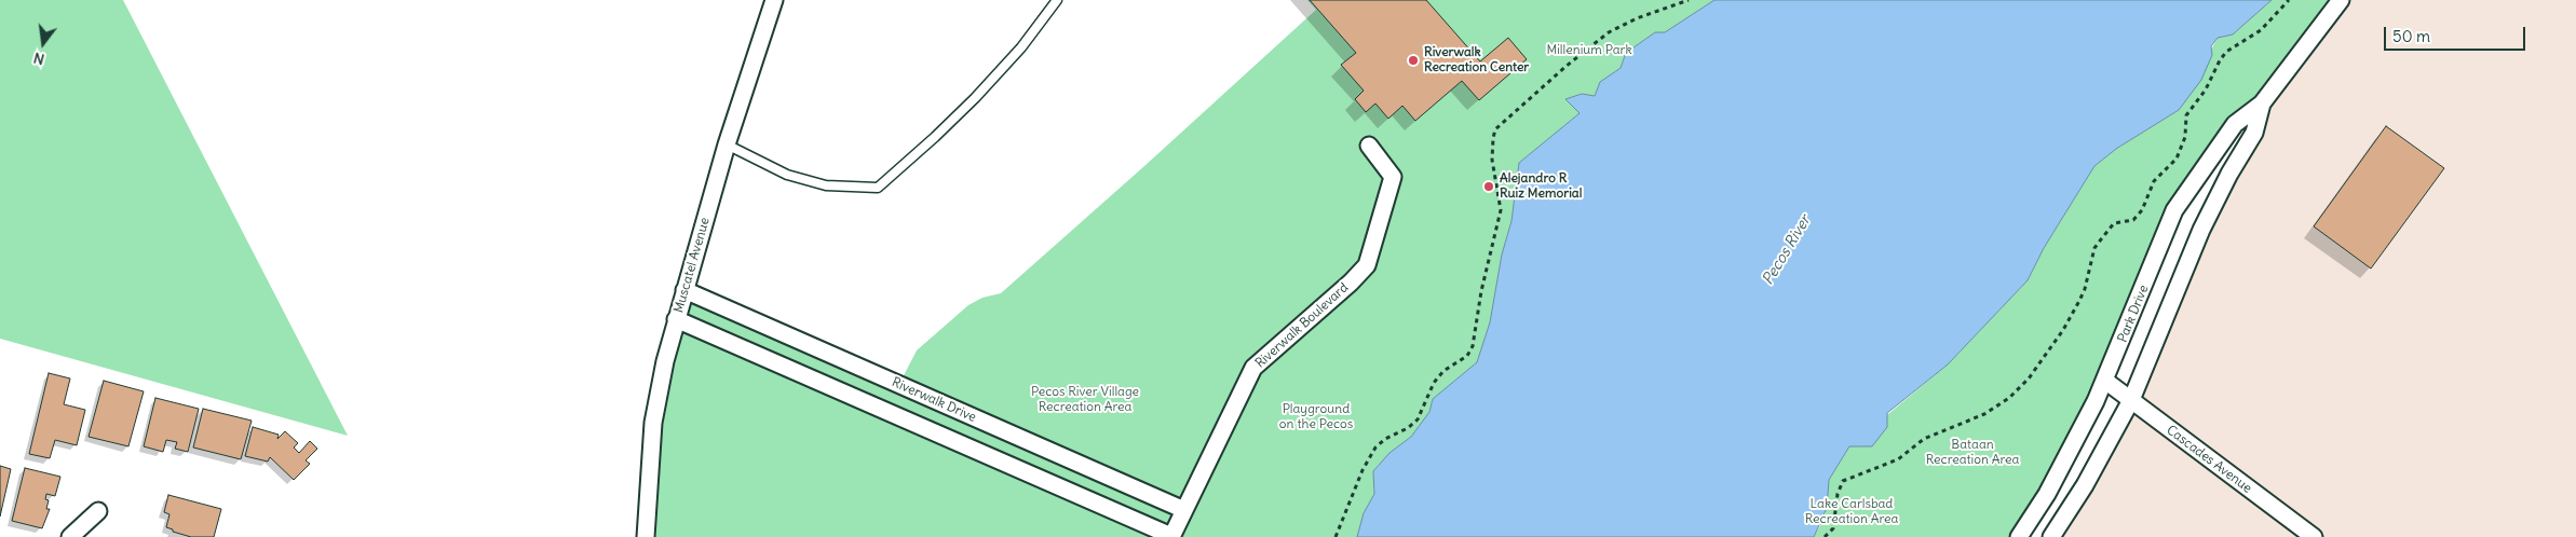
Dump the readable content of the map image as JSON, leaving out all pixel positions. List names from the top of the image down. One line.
{"streets":{"street":["Muscatel Avenue","Park Drive","Riverwalk Boulevard","Riverwalk Drive","Cascades Avenue"]},"crossings":[["Muscatel Avenue","Riverwalk Drive"],["Park Drive","Cascades Avenue"],["Riverwalk Boulevard","Riverwalk Drive"]],"water":["Pecos River"],"parks":["Millenium Park","Pecos River Village Recreation Area","Playground on the Pecos","Bataan Recreation Area","Lake Carlsbad Recreation Area"],"places":["Riverwalk Recreation Center","Alejandro R Ruiz Memorial"],"scale_bar":"50 m","north":"bottom"}
